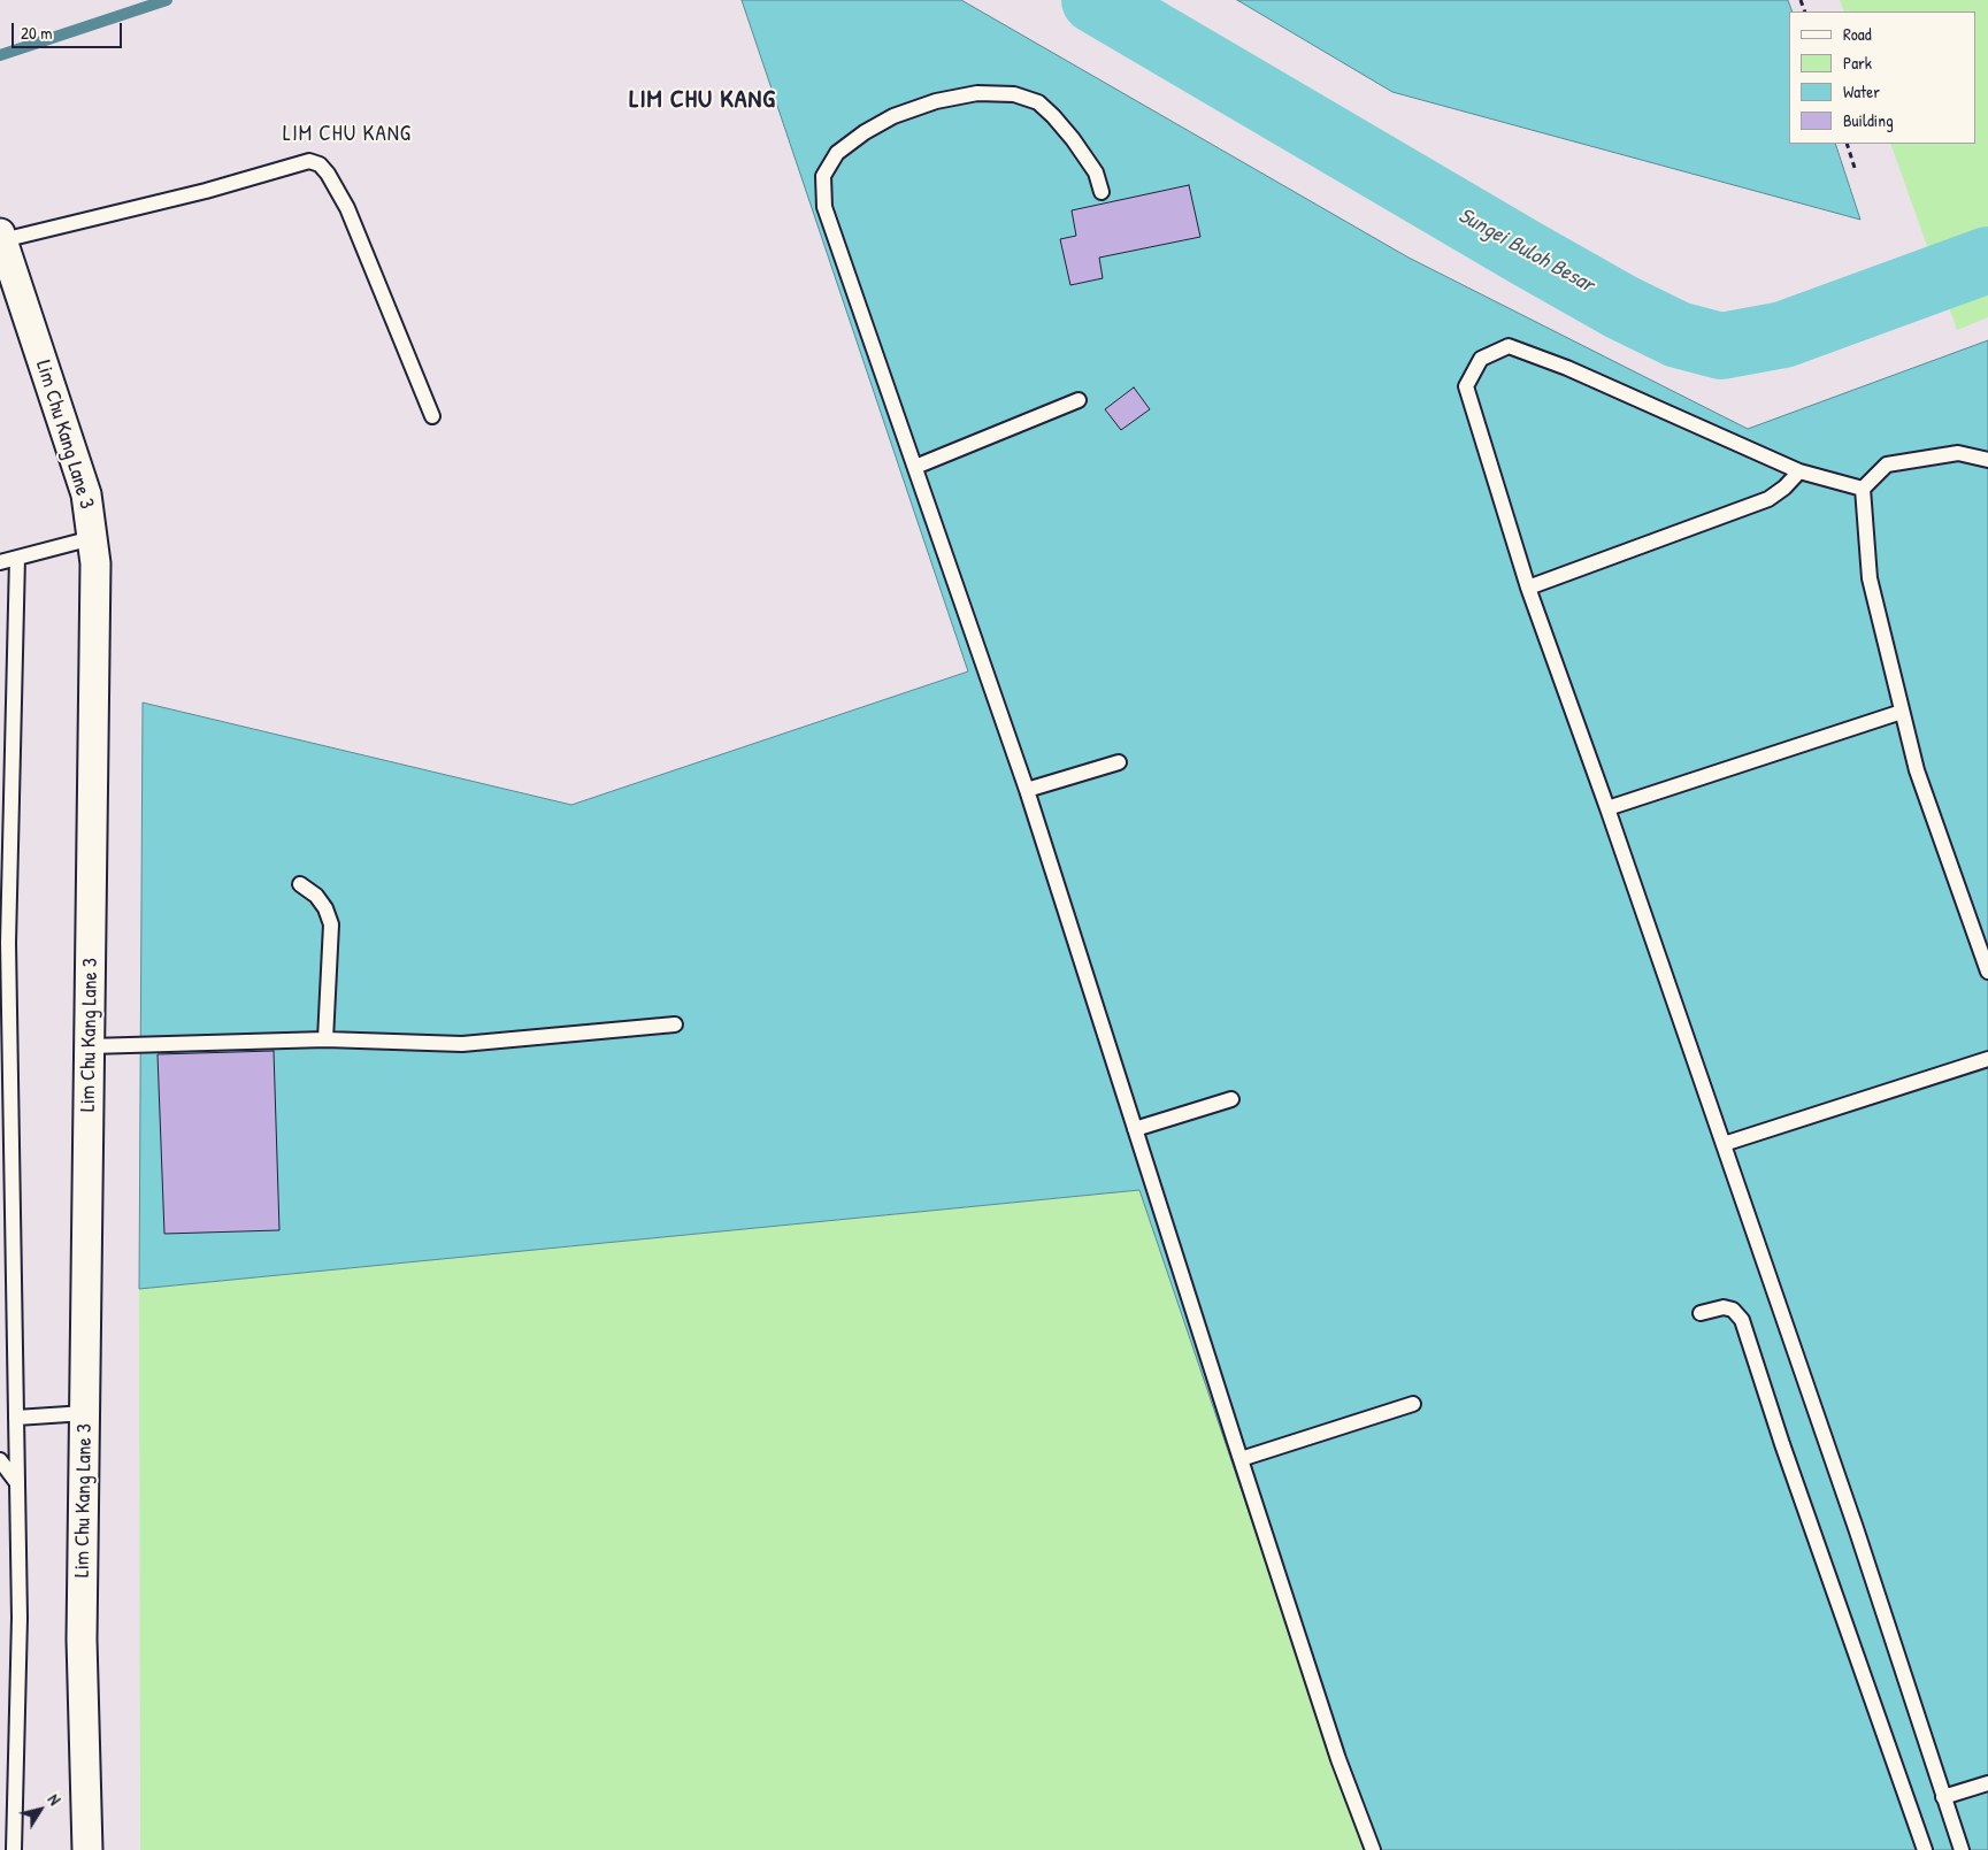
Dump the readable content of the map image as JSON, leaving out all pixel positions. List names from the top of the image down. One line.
{"streets":{"street":["Lim Chu Kang Lane 3"]},"districts":["LIM CHU KANG","LIM CHU KANG"],"water":["Sungei Buloh Besar"],"legend":["Road","Park","Water","Building"],"scale_bar":"20 m","north":"top right"}
